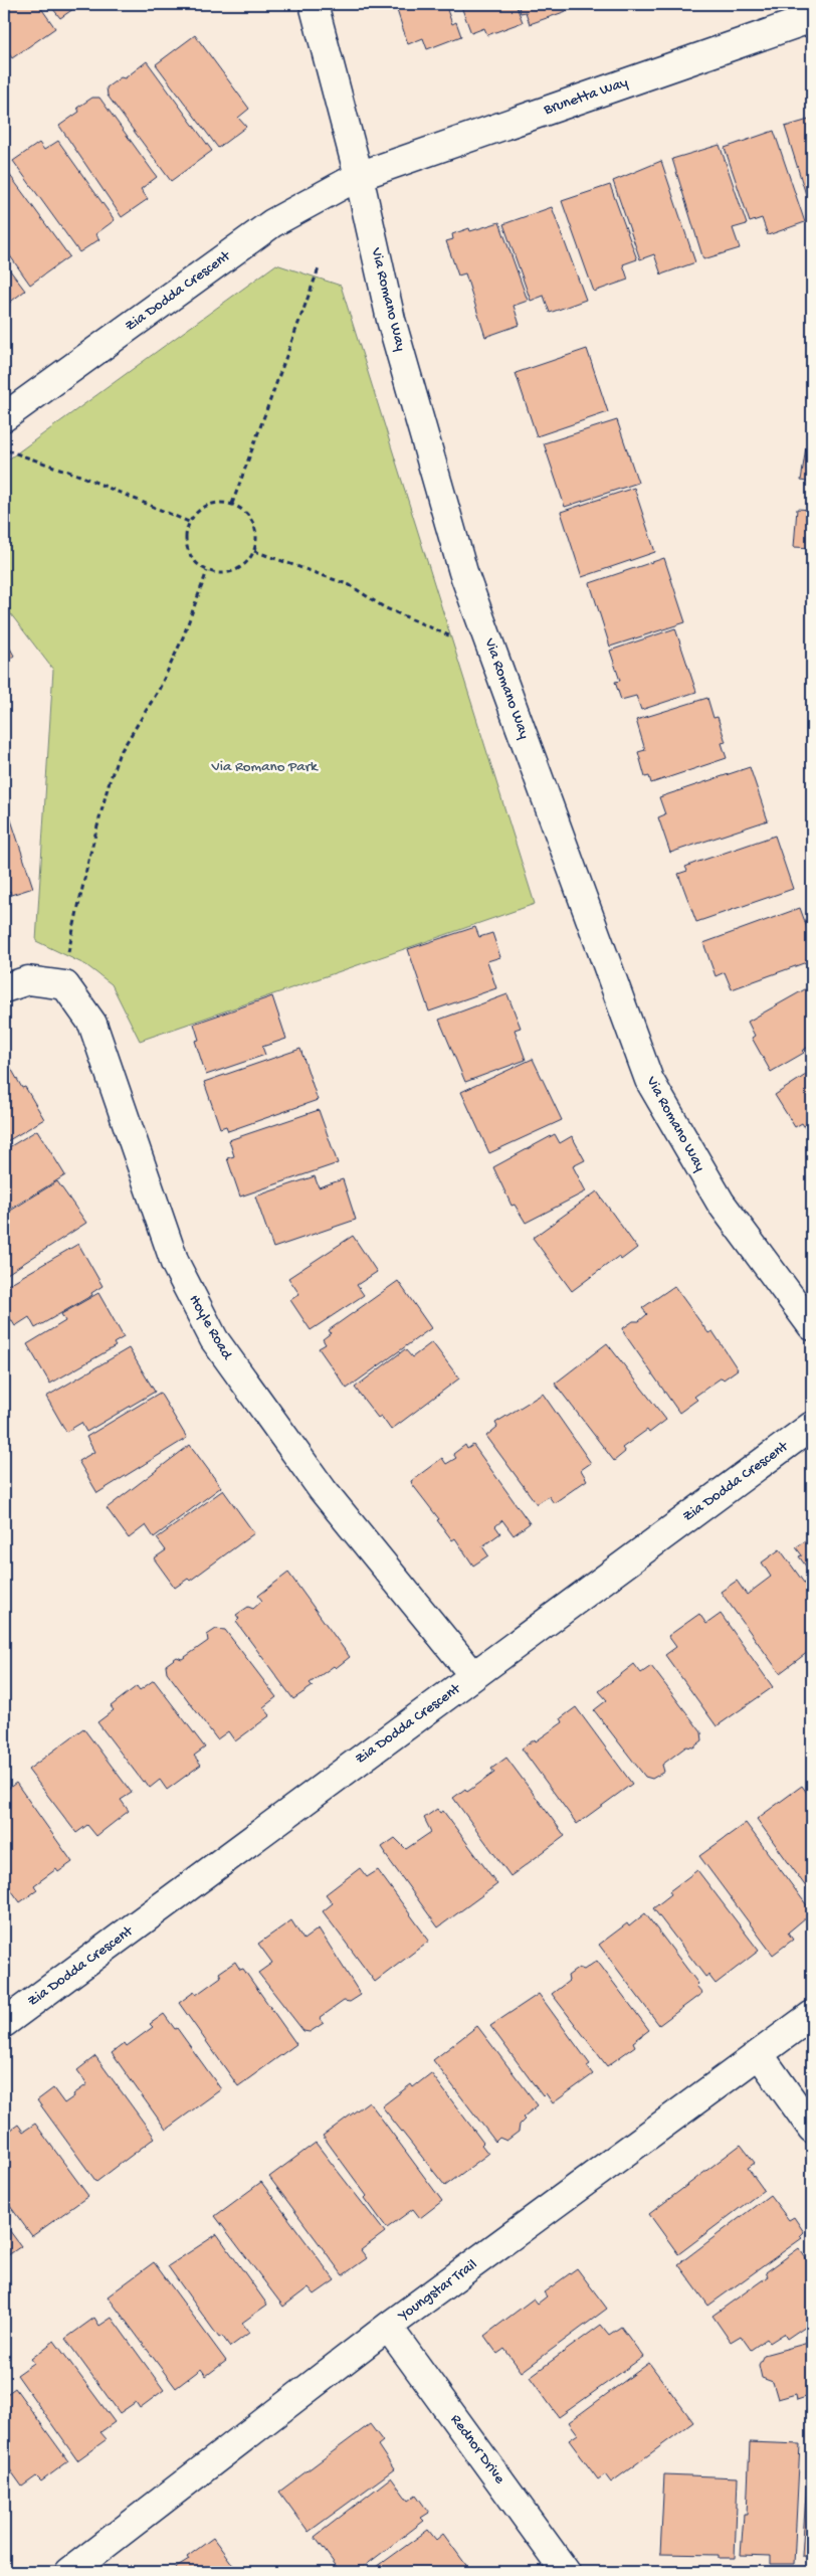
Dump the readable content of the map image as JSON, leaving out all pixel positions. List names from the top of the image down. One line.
{"streets":{"street":["Brunetta Way","Zia Dodda Crescent","Via Romano Way","Hoyle Road","Youngstar Trail","Rednor Drive"]},"crossings":[["Brunetta Way","Zia Dodda Crescent"],["Brunetta Way","Via Romano Way"],["Zia Dodda Crescent","Via Romano Way"],["Zia Dodda Crescent","Hoyle Road"],["Youngstar Trail","Rednor Drive"]],"parks":["Via Romano Park"]}
